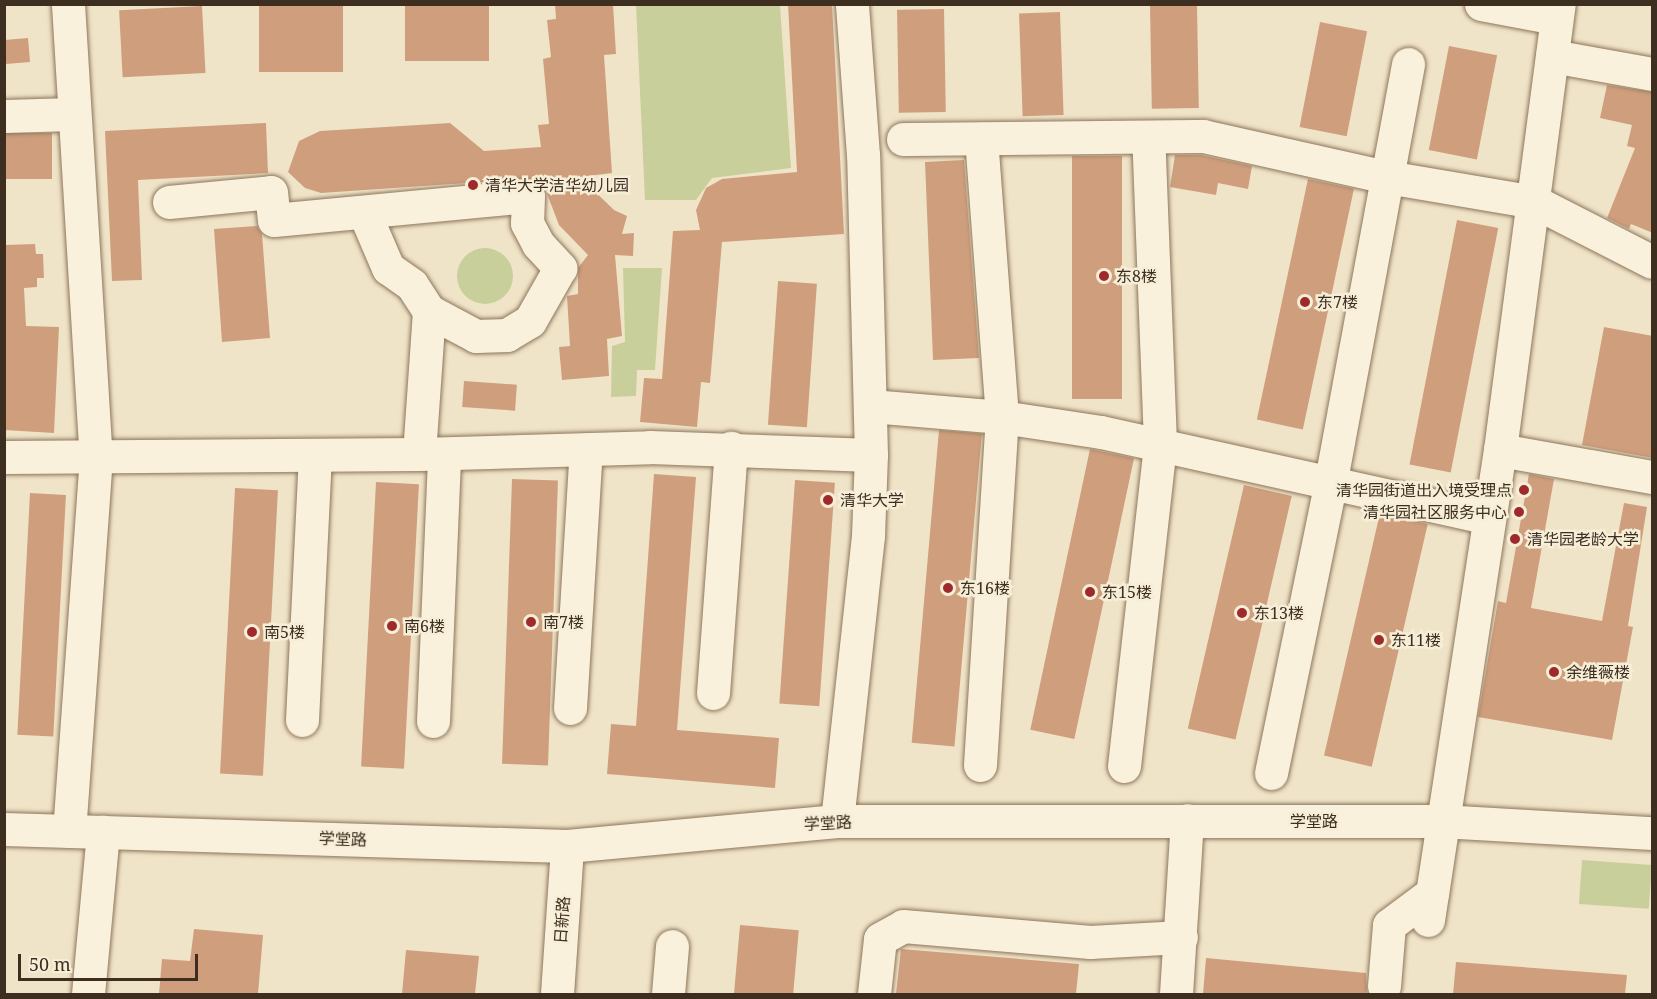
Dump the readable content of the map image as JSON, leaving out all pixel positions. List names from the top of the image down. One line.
{"streets":{"street":["学堂路","日新路"]},"crossings":[["学堂路","日新路"]],"places":["清华大学洁华幼儿园","东8楼","东7楼","清华园街道出入境受理点","清华大学","清华园社区服务中心","清华园老龄大学","东16楼","东15楼","东13楼","南7楼","南6楼","南5楼","东11楼","余维薇楼"],"scale_bar":"50 m"}
